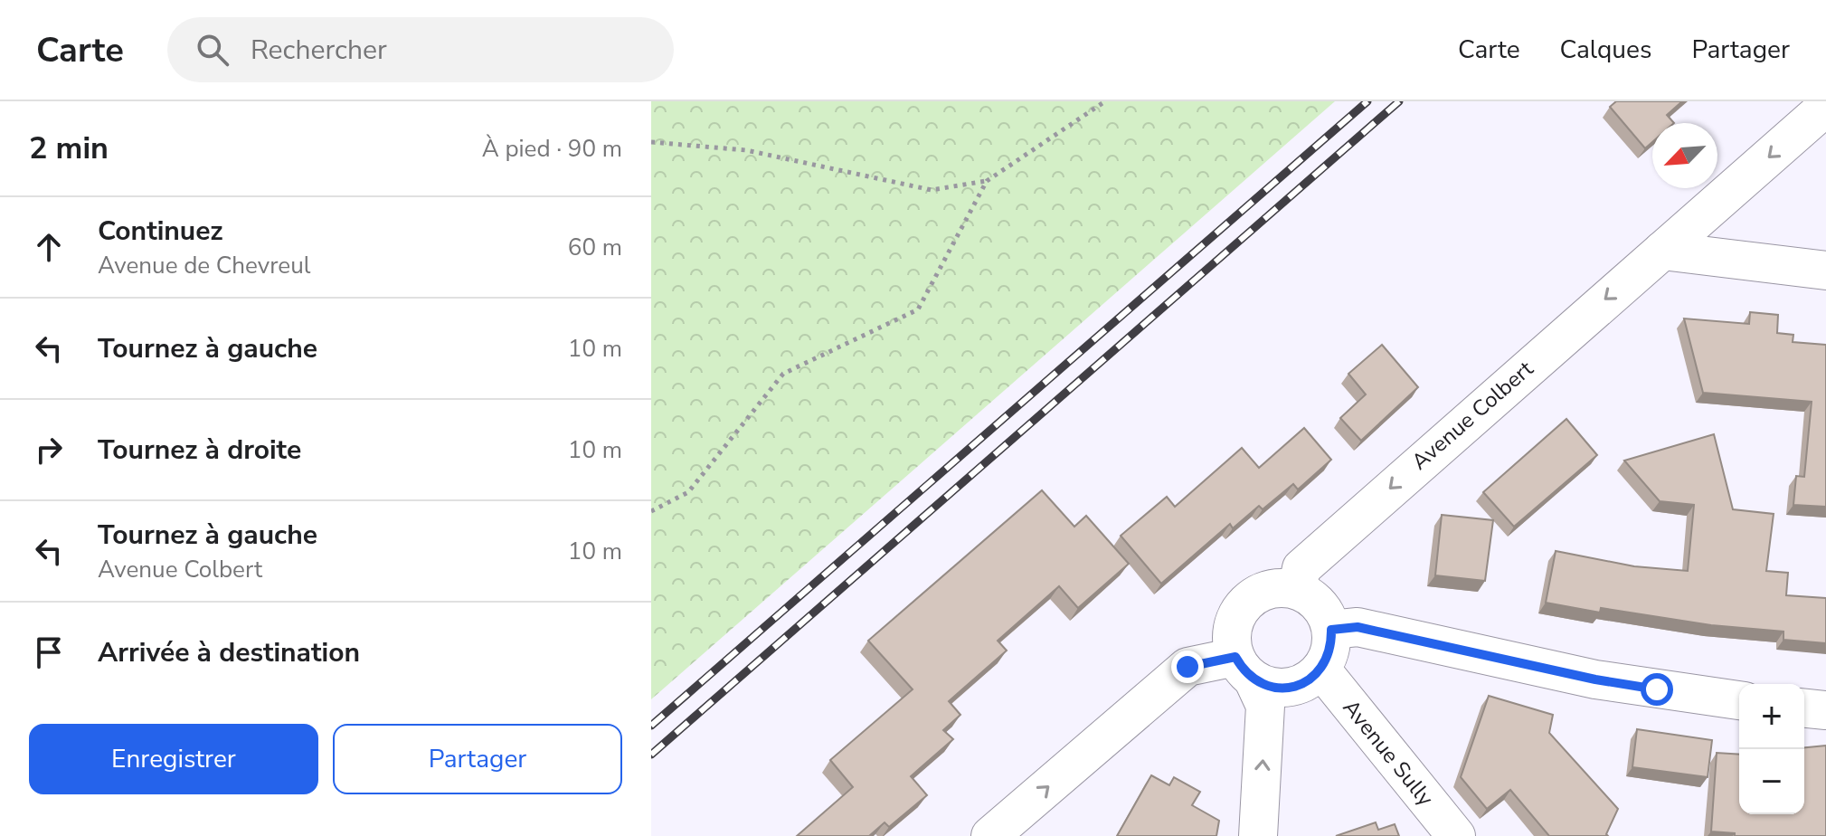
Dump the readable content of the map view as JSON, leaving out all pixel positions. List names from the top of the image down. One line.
{"streets":{"street":["Avenue Colbert","Avenue Sully"]},"crossings":[["Avenue Colbert","Avenue Sully"]],"one_way":["Avenue Colbert"],"north":"bottom left","page":{"header":"Carte","search":"Rechercher","nav":["Carte","Calques","Partager"],"heading":["2 min","À pied · 90 m"],"list":[["Continuez","Avenue de Chevreul","60 m"],["Tournez à gauche","10 m"],["Tournez à droite","10 m"],["Tournez à gauche","Avenue Colbert","10 m"],"Arrivée à destination"],"map_buttons":["+","−"],"buttons":["Enregistrer","Partager"]}}
